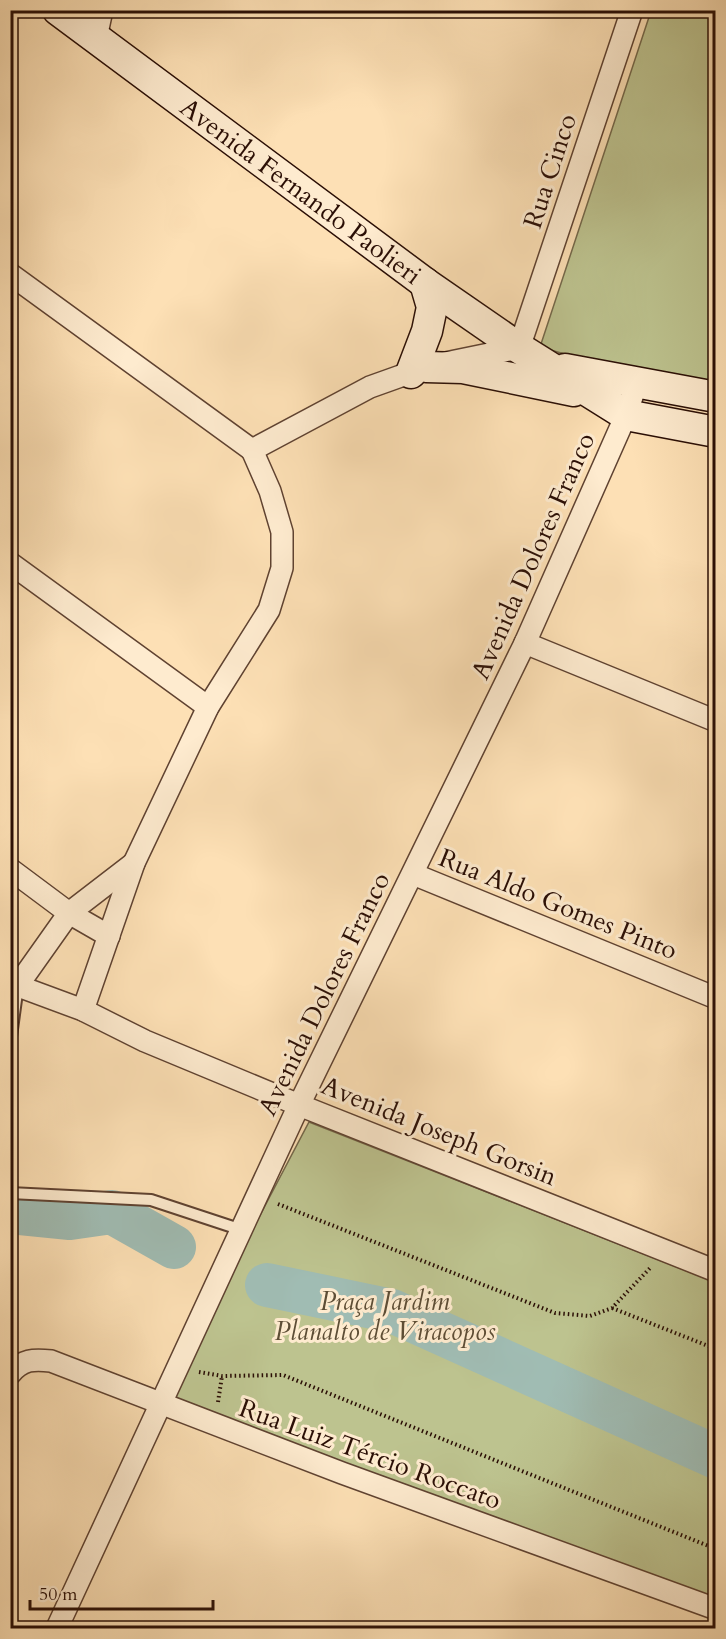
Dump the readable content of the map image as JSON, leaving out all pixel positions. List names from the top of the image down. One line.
{"streets":{"main road":["Avenida Fernando Paolieri"],"street":["Rua Cinco","Avenida Dolores Franco","Rua Aldo Gomes Pinto","Avenida Joseph Gorsin","Rua Luiz Tércio Roccato"]},"crossings":[["Rua Cinco","Avenida Fernando Paolieri"],["Avenida Fernando Paolieri","Avenida Dolores Franco"],["Avenida Dolores Franco","Rua Aldo Gomes Pinto"],["Avenida Dolores Franco","Avenida Joseph Gorsin"],["Avenida Dolores Franco","Rua Luiz Tércio Roccato"]],"parks":["Praça Jardim Planalto de Viracopos"],"scale_bar":"50 m"}
